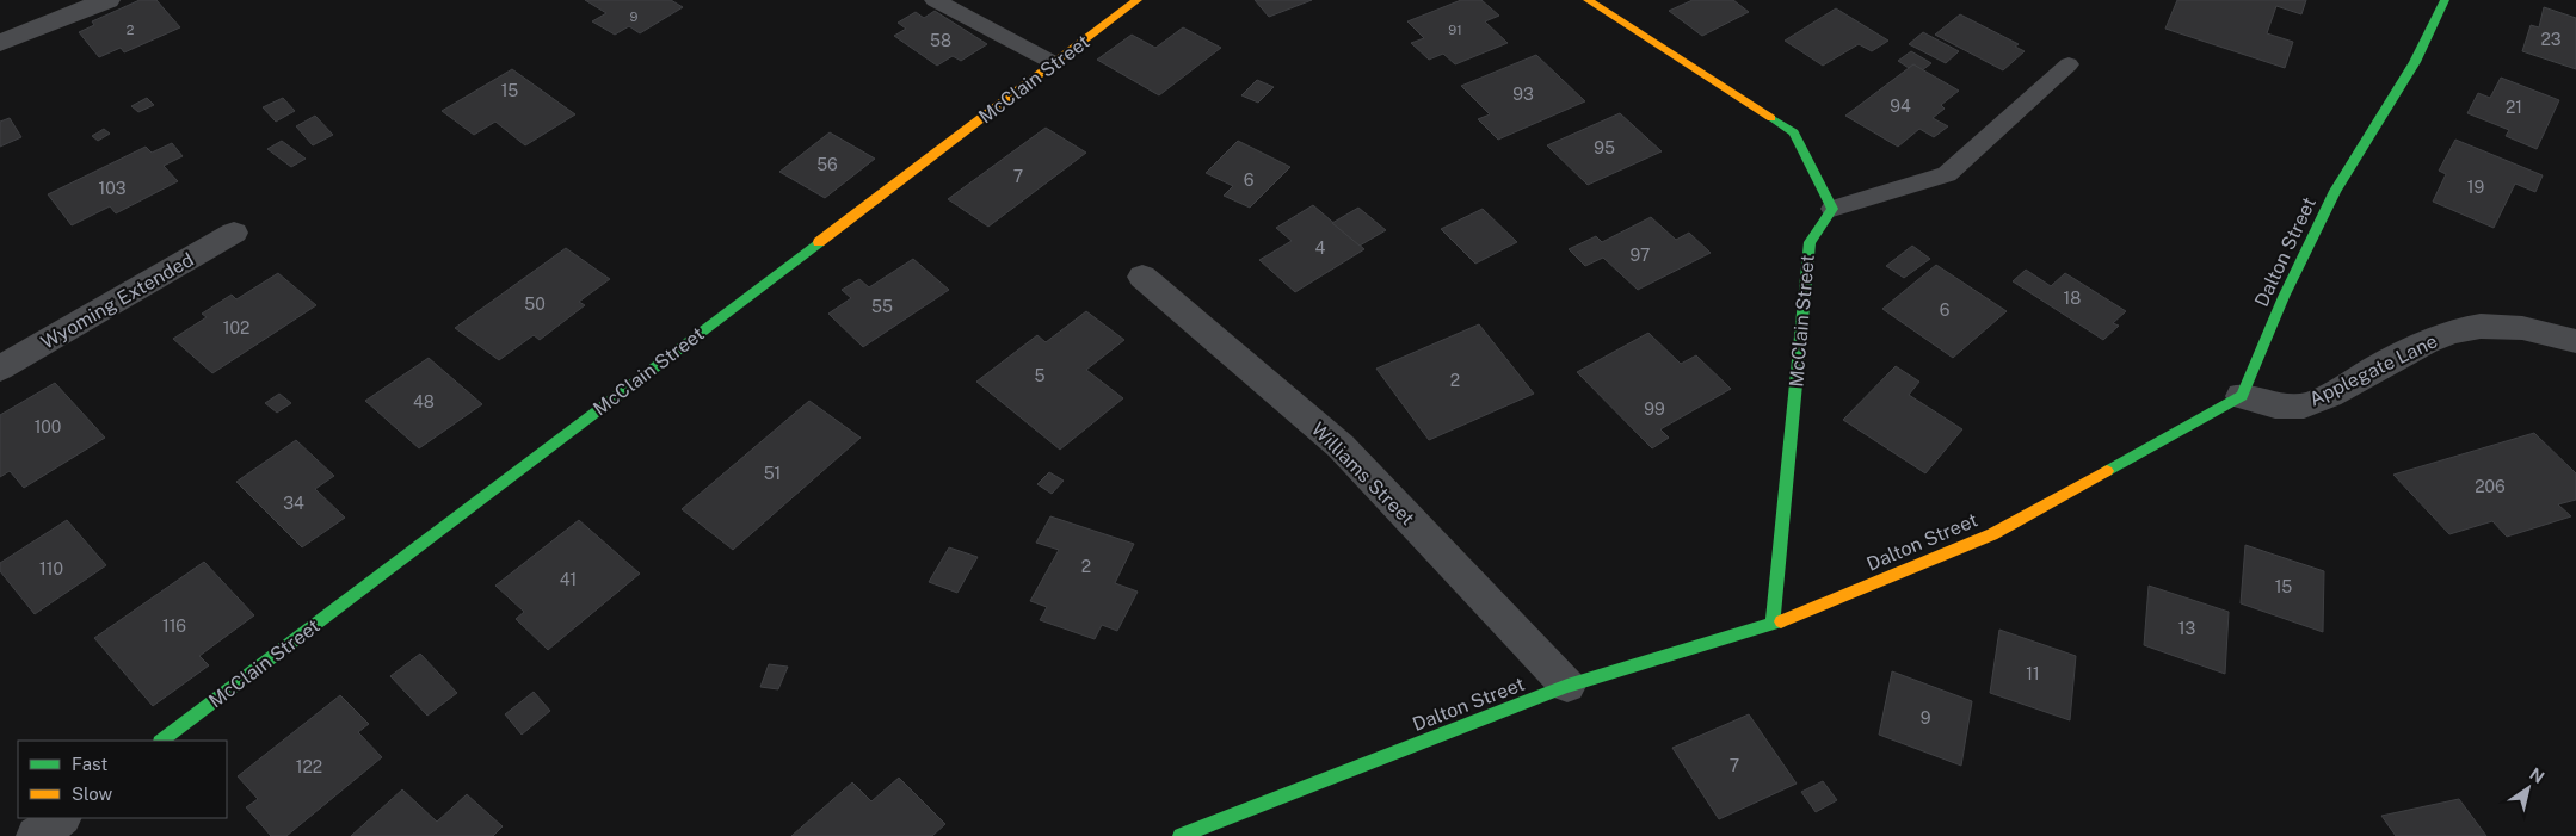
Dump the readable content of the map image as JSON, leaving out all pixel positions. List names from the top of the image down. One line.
{"streets":{"street":["McClain Street","Dalton Street","Wyoming Extended","Applegate Lane","Williams Street"]},"crossings":[["McClain Street","Dalton Street"],["Dalton Street","Applegate Lane"],["Dalton Street","Williams Street"]],"house_numbers":["9","2","91","23","58","15","93","94","21","95","56","7","6","19","103","4","97","18","50","55","6","102","5","2","48","99","100","51","206","34","2","110","41","15","116","13","11","9","7","122"],"legend":["Fast","Slow"],"north":"top right"}
